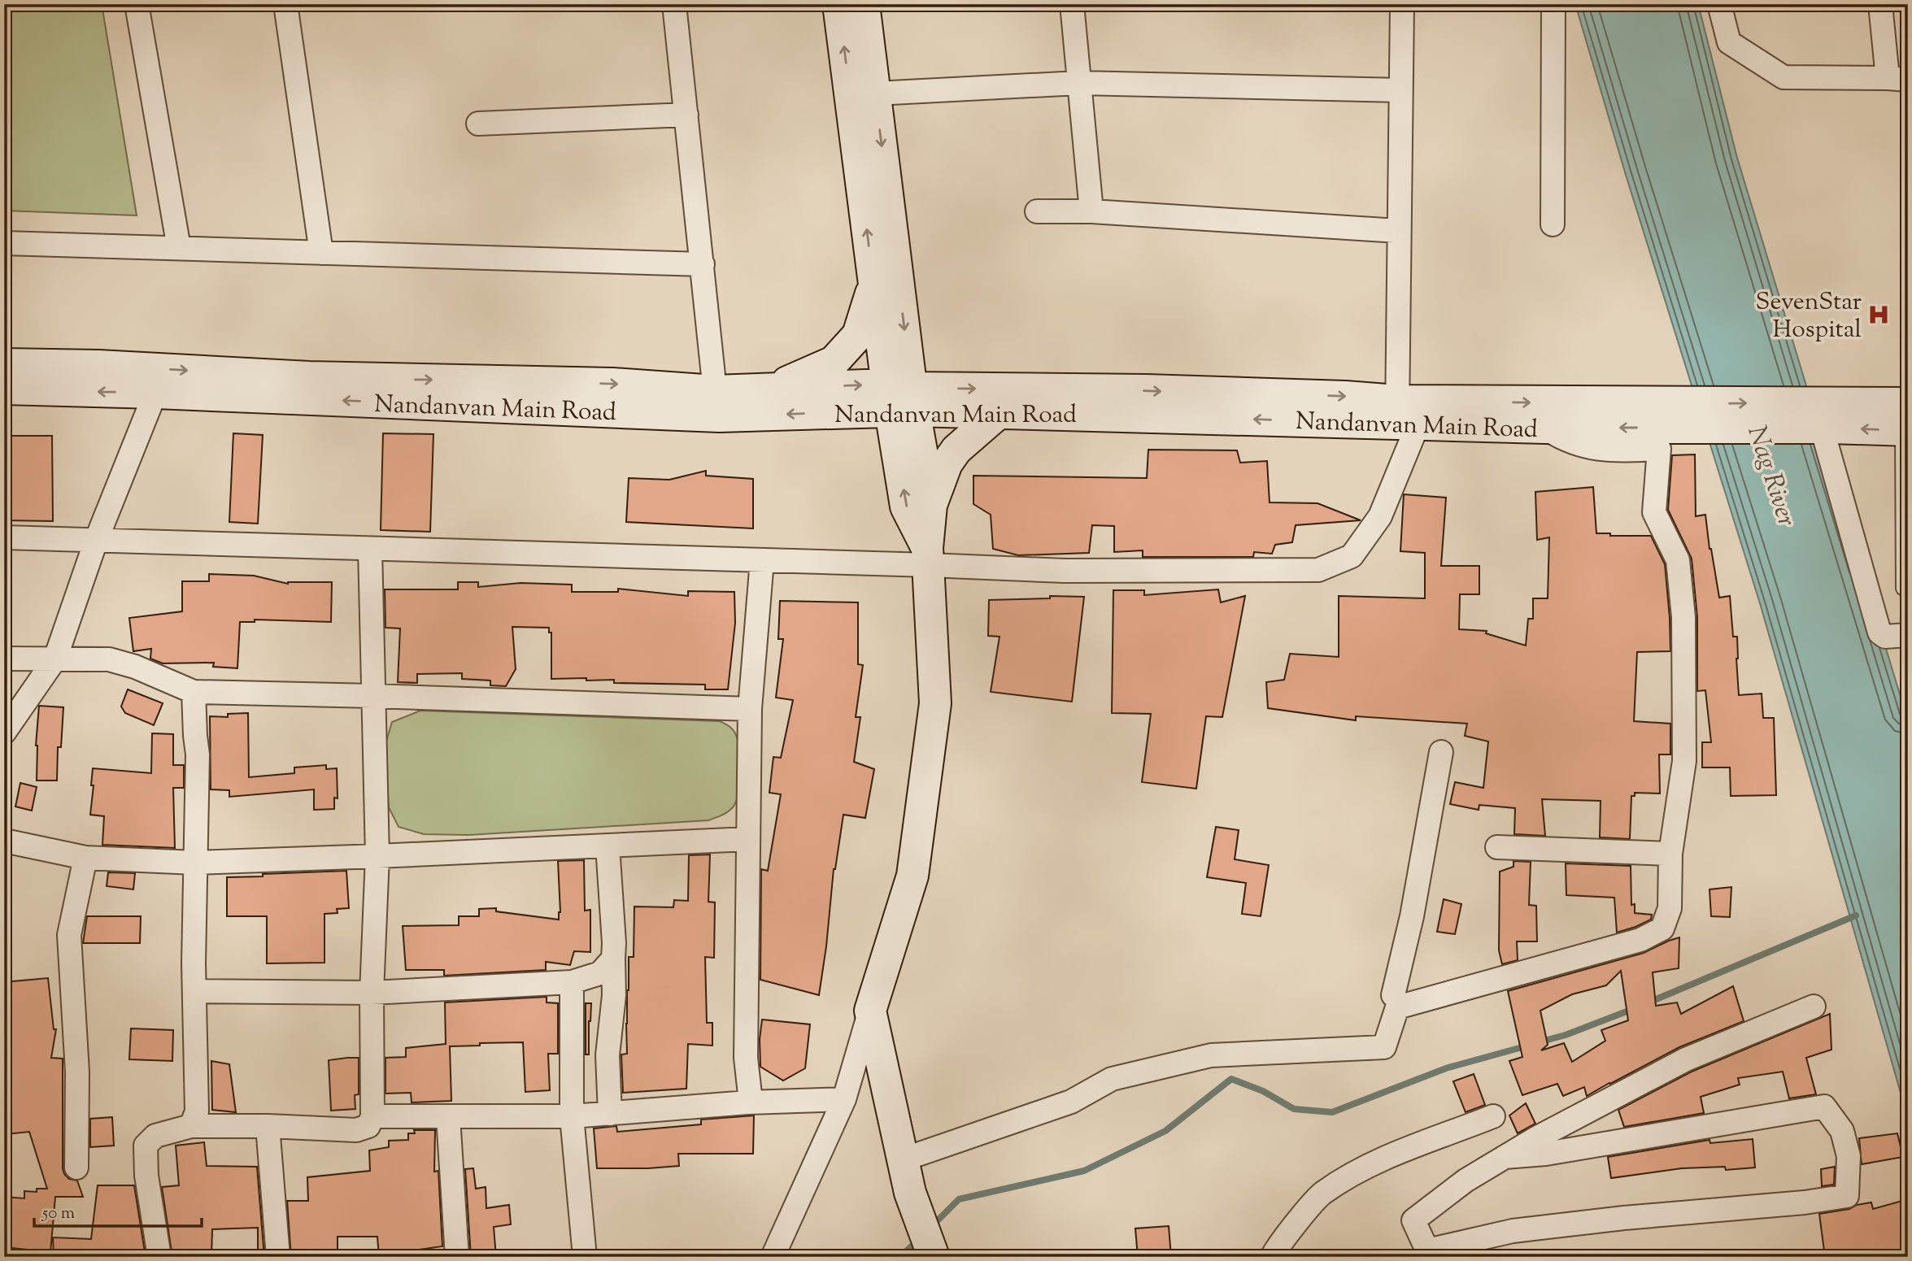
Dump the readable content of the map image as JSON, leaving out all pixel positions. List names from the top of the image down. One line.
{"streets":{"main road":["Nandanvan Main Road"]},"water":["Nag River"],"places":{"hospital":["SevenStar Hospital"]},"scale_bar":"50 m"}
